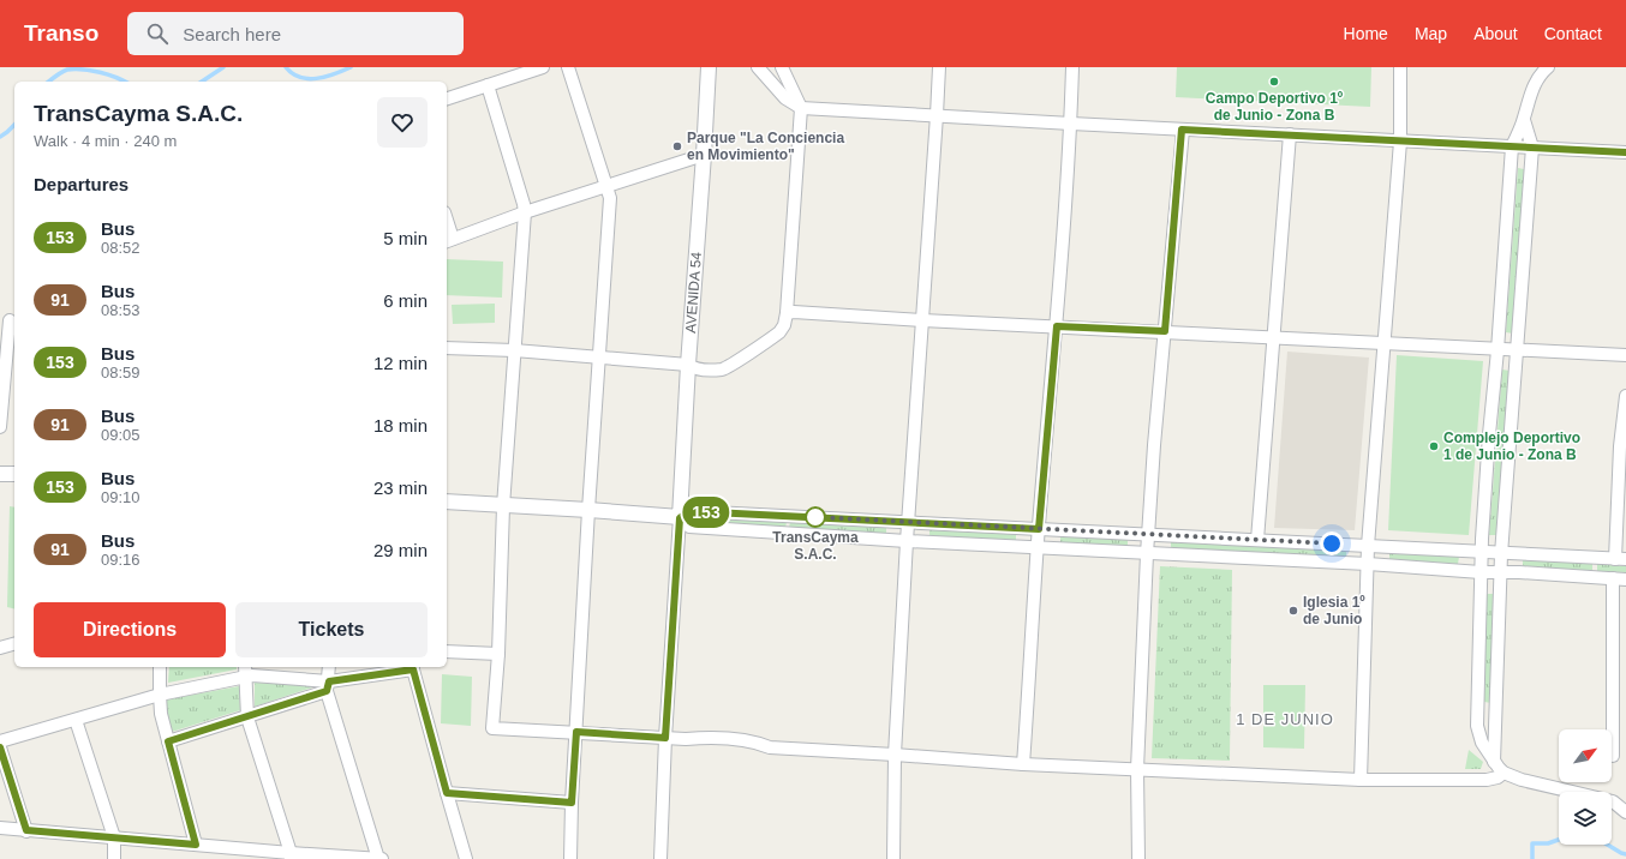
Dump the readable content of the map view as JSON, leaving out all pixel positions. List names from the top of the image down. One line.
{"streets":{"street":["AVENIDA 54"]},"districts":["1 DE JUNIO"],"places":["Campo Deportivo 1º de Junio - Zona B","Parque \"La Conciencia en Movimiento\"","Complejo Deportivo 1 de Junio - Zona B","TransCayma S.A.C.","Iglesia 1º de Junio"],"lines":["bus line 153"],"north":"top right","page":{"header":"Transo","search":"Search here","nav":["Home","Map","About","Contact"],"on_map":"153","heading":[["TransCayma S.A.C.","Walk · 4 min · 240 m"],"Departures"],"list":[{"mark":"153","name":"Bus","note":"08:52","value":"5 min"},{"mark":"91","name":"Bus","note":"08:53","value":"6 min"},{"mark":"153","name":"Bus","note":"08:59","value":"12 min"},{"mark":"91","name":"Bus","note":"09:05","value":"18 min"},{"mark":"153","name":"Bus","note":"09:10","value":"23 min"},{"mark":"91","name":"Bus","note":"09:16","value":"29 min"}],"buttons":["Directions","Tickets"]}}
